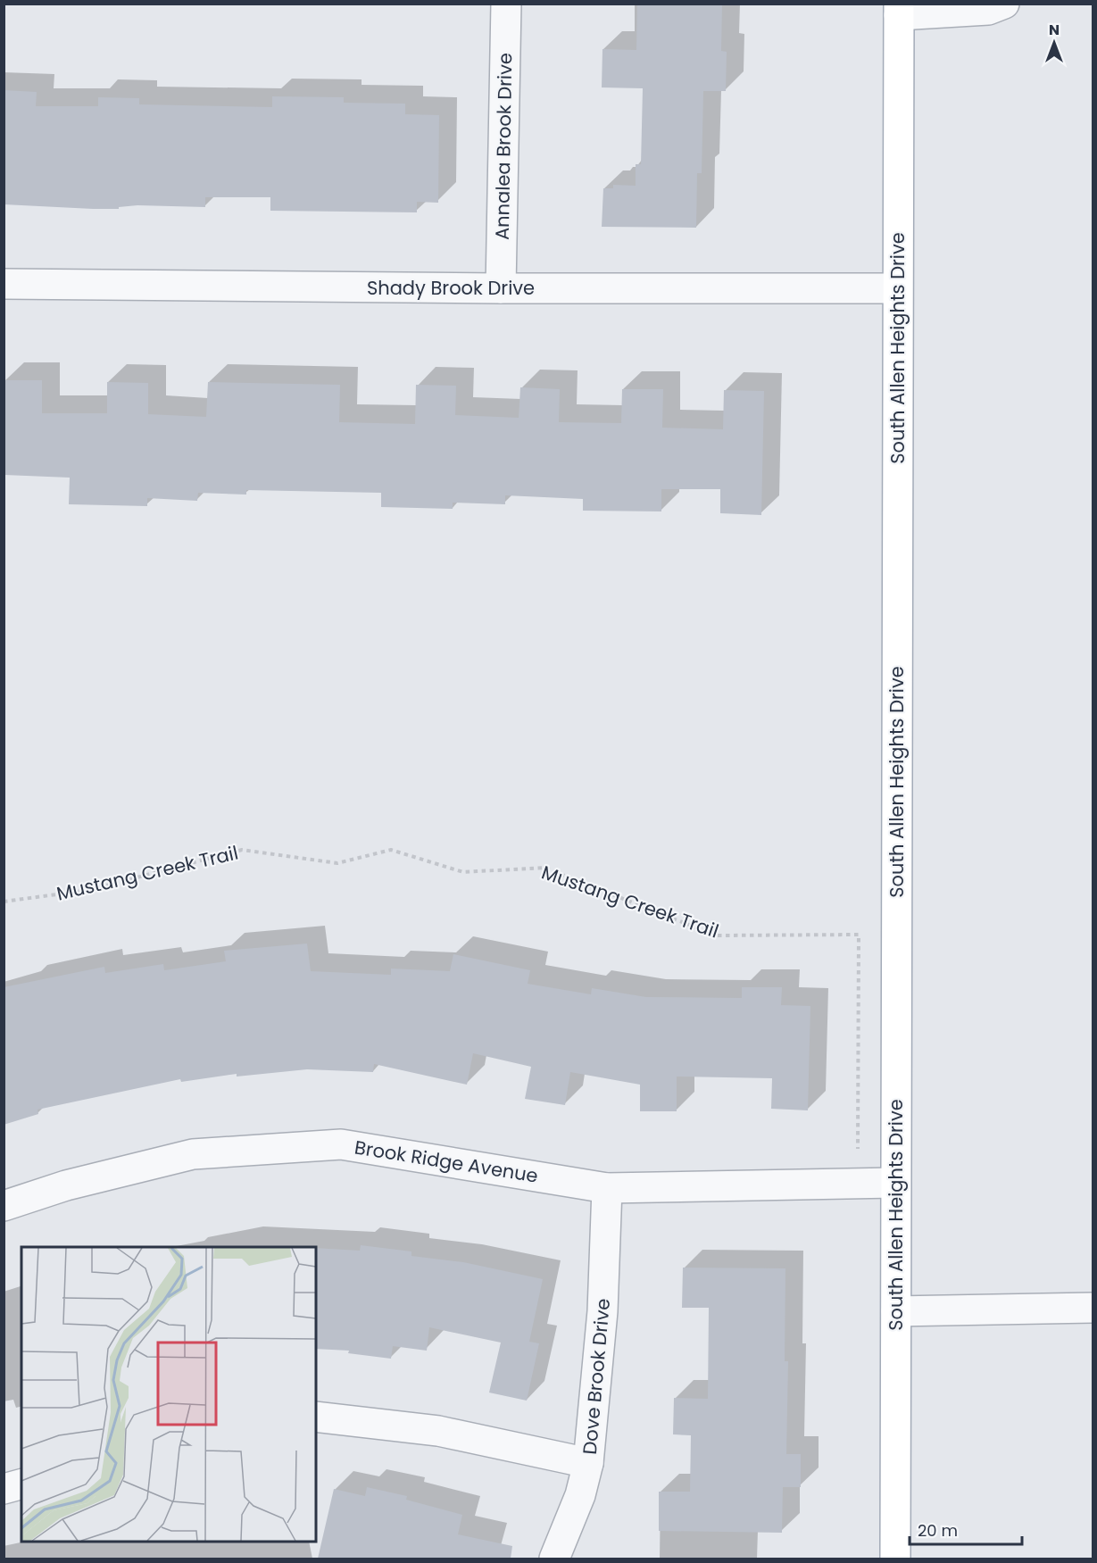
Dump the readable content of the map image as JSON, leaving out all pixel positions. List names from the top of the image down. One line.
{"streets":{"main road":["South Allen Heights Drive"],"street":["Annalea Brook Drive","Shady Brook Drive","Brook Ridge Avenue","Dove Brook Drive"],"path":["Mustang Creek Trail"]},"crossings":[["Annalea Brook Drive","Shady Brook Drive"],["Shady Brook Drive","South Allen Heights Drive"],["South Allen Heights Drive","Brook Ridge Avenue"],["Mustang Creek Trail","Brook Ridge Avenue"],["Brook Ridge Avenue","Dove Brook Drive"]],"scale_bar":"20 m","north":"top"}
